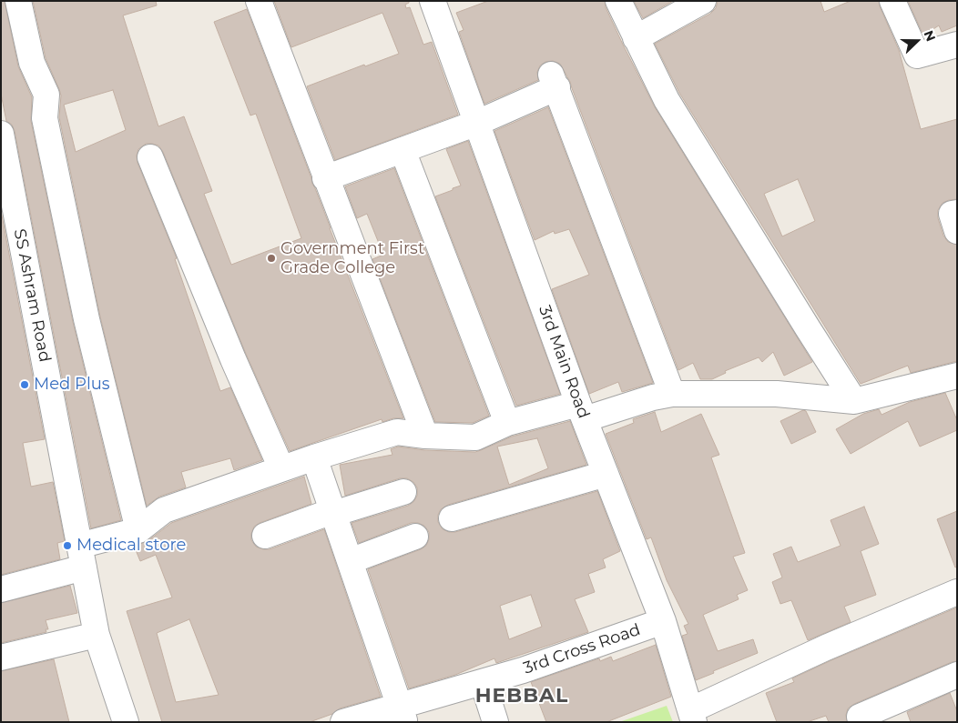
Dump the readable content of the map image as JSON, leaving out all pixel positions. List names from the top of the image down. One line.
{"streets":{"street":["SS Ashram Road","3rd Main Road","3rd Cross Road"]},"crossings":[["3rd Main Road","3rd Cross Road"]],"districts":["HEBBAL"],"places":["Government First Grade College","Med Plus","Medical store"],"north":"right"}
